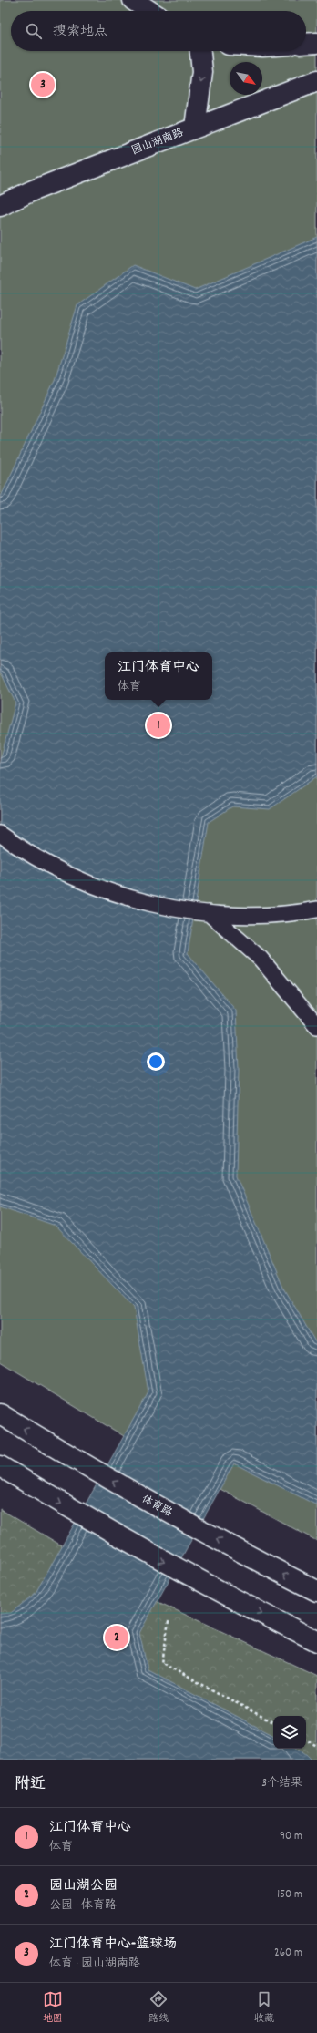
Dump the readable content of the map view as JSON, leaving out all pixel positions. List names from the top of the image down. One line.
{"streets":{"main road":["园山湖南路","体育路"]},"north":"bottom right","page":{"search":"搜索地点","pins":["3","1","2"],"popup":["江门体育中心","体育"],"heading":["附近","3个结果"],"list":[{"mark":"1","name":"江门体育中心","note":"体育","value":"90 m"},{"mark":"2","name":"园山湖公园","note":"公园 · 体育路","value":"150 m"},{"mark":"3","name":"江门体育中心-篮球场","note":"体育 · 园山湖南路","value":"260 m"}],"nav":["地图","路线","收藏"]}}
